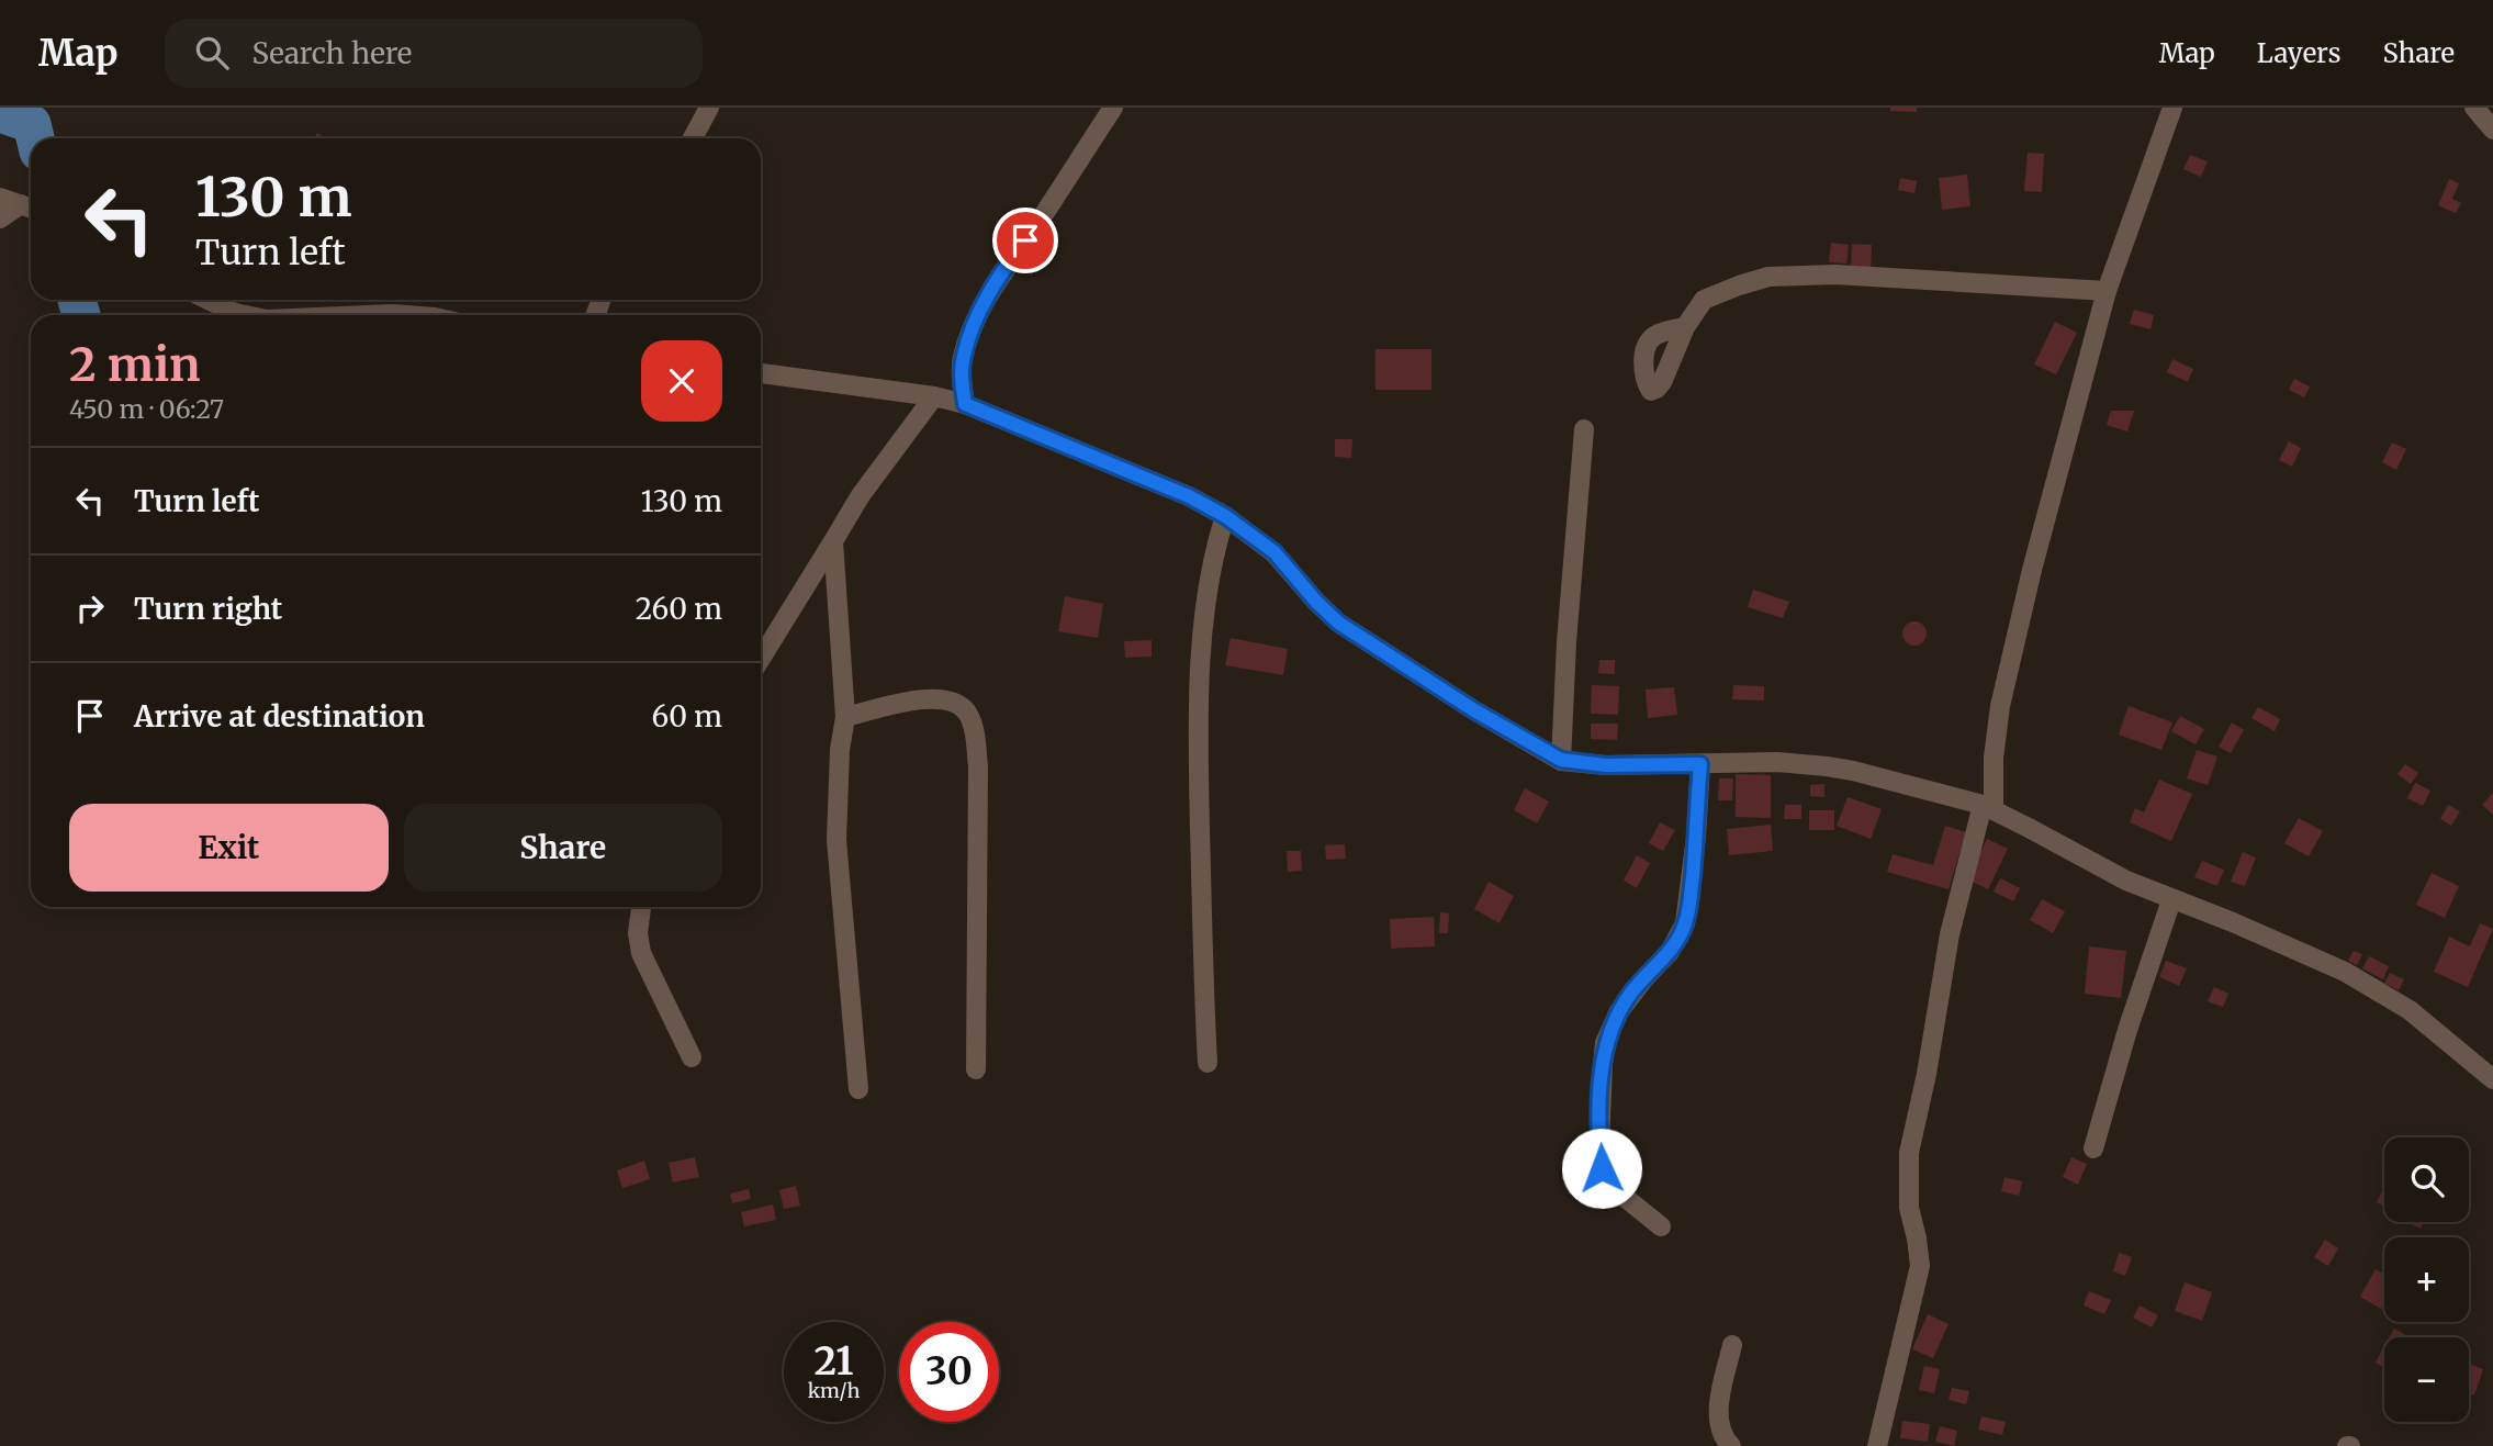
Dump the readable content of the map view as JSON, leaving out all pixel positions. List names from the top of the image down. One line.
{"page":{"header":"Map","search":"Search here","nav":["Map","Layers","Share"],"turn":["130 m","Turn left"],"heading":["2 min","450 m · 06:27"],"list":[{"name":"Turn left","value":"130 m"},{"name":"Turn right","value":"260 m"},{"name":"Arrive at destination","value":"60 m"}],"buttons":["Exit","Share"],"map_buttons":["+","−"],"speed":"21 km/h","limit":"30"}}
